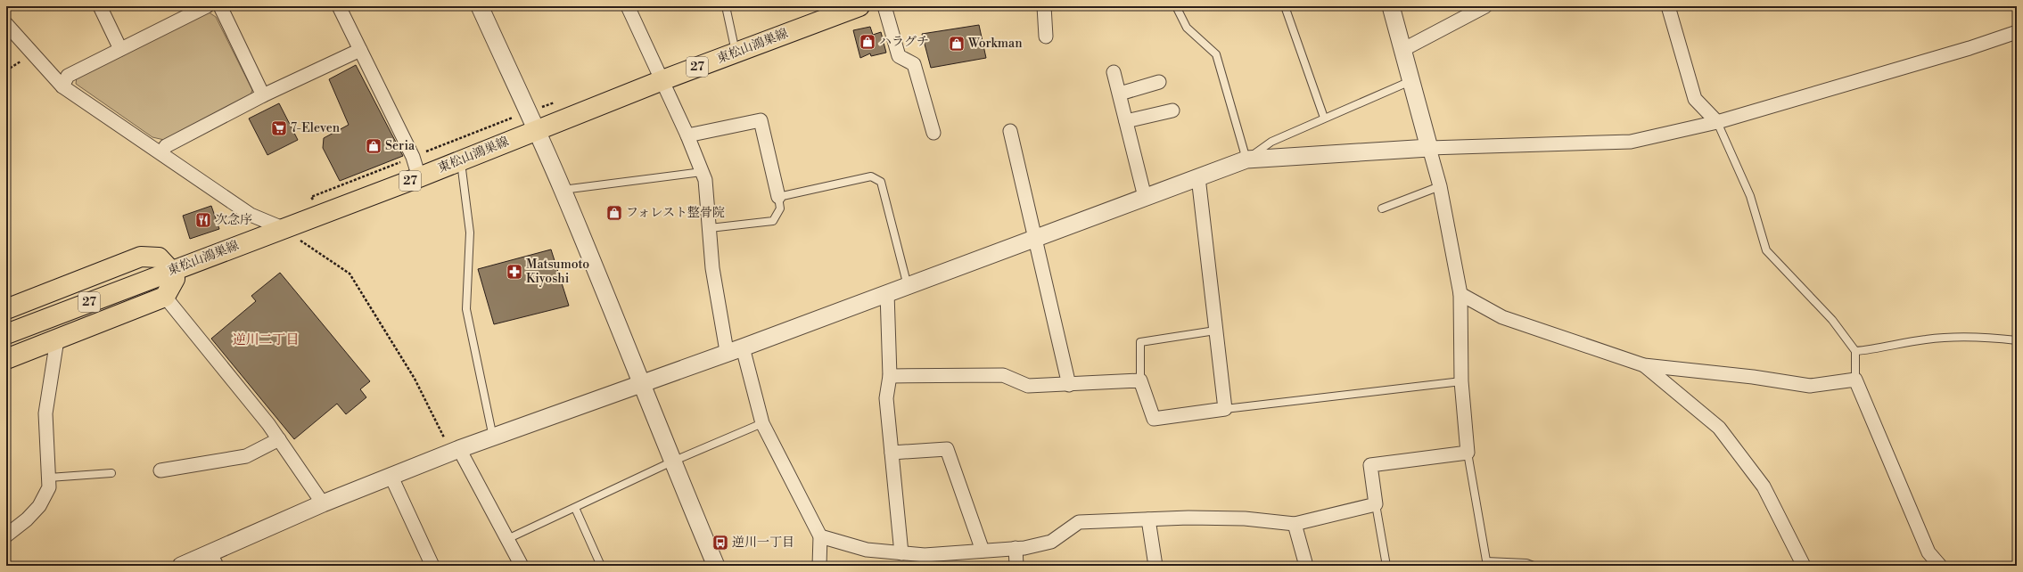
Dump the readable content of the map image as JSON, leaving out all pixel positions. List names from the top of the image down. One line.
{"streets":{"main road":["東松山鴻巣線","27"]},"districts":["逆川二丁目"],"places":{"shop":["ハラグチ","Workman","Seria","フォレスト整骨院"],"supermarket":["7-Eleven"],"restaurant":["次念序"],"pharmacy":["Matsumoto Kiyoshi"],"bus stop":["逆川一丁目"]}}
